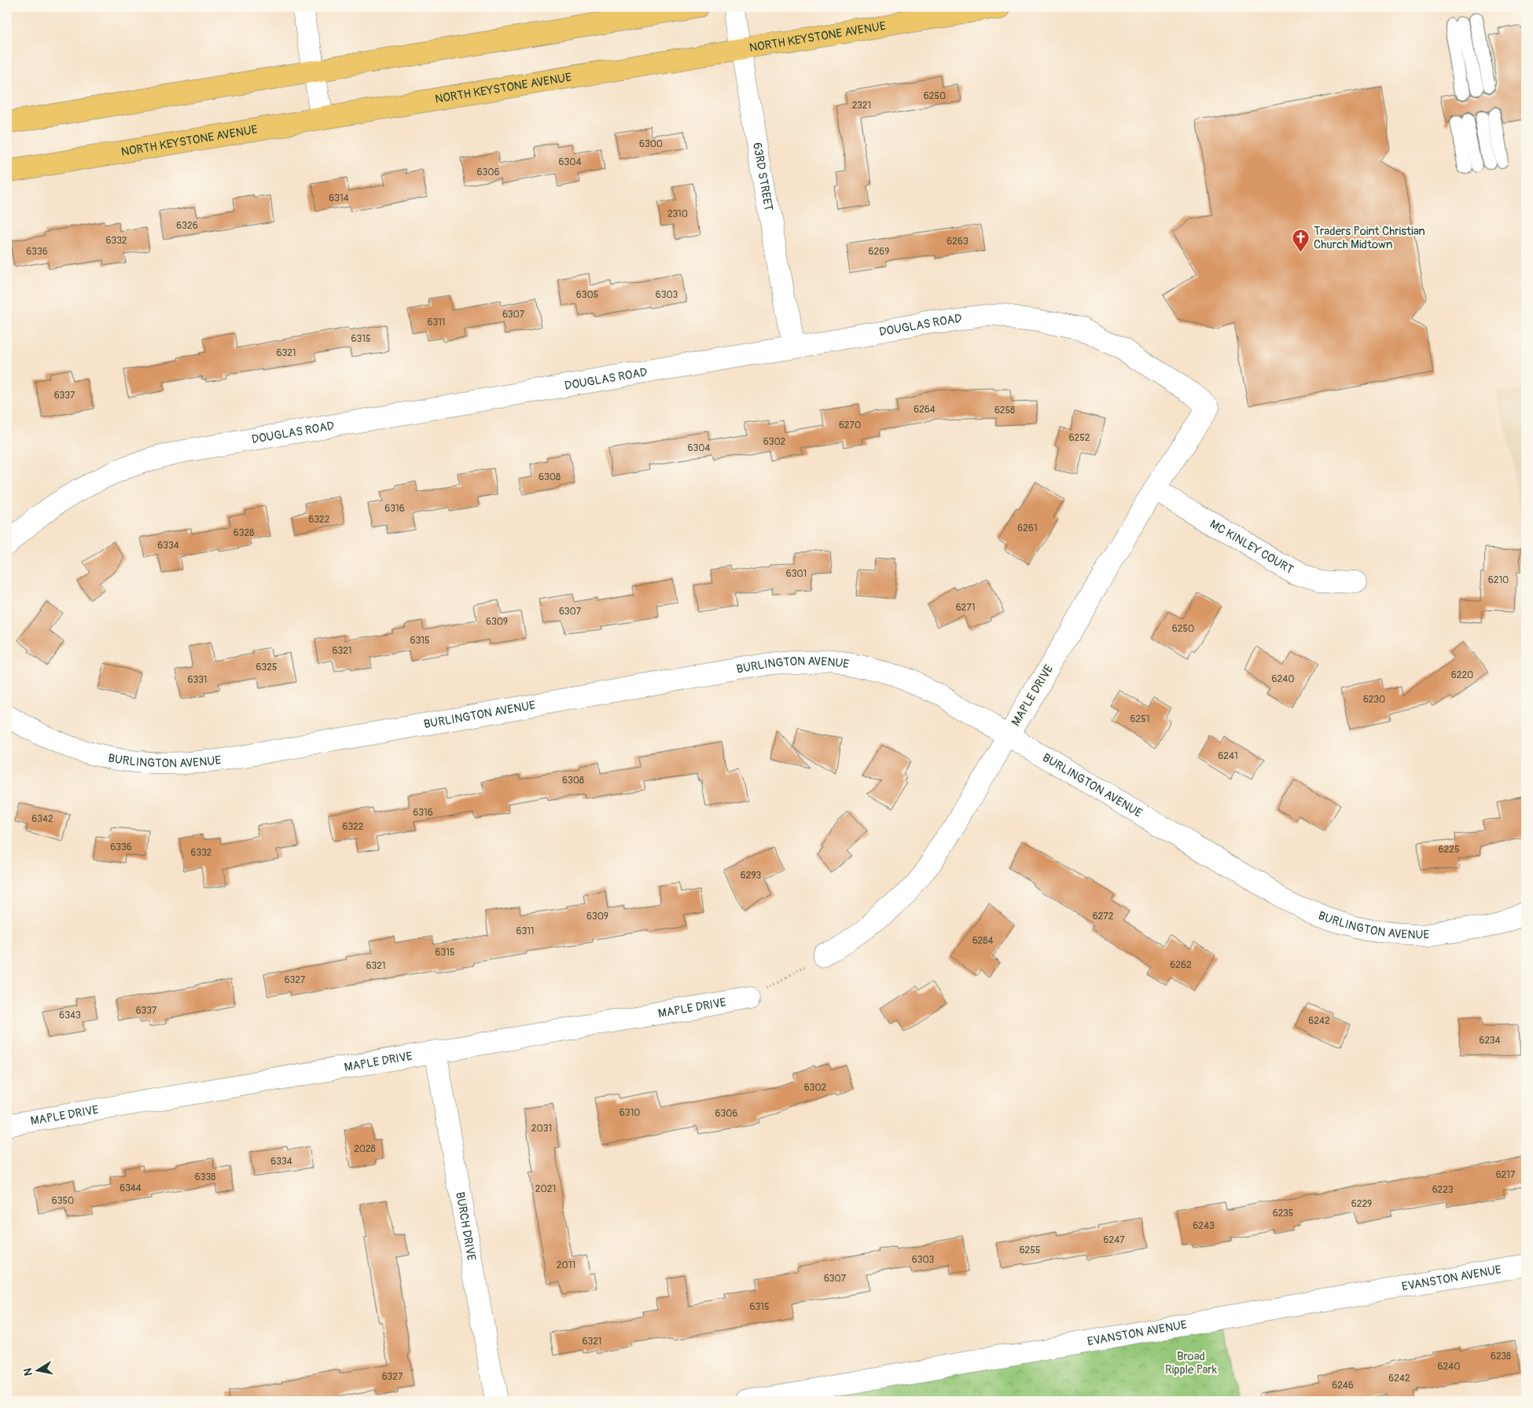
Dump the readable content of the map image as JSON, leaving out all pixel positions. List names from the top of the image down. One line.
{"streets":{"main road":["NORTH KEYSTONE AVENUE"],"street":["63RD STREET","DOUGLAS ROAD","MC KINLEY COURT","BURLINGTON AVENUE","MAPLE DRIVE","BURCH DRIVE","EVANSTON AVENUE"]},"crossings":[["NORTH KEYSTONE AVENUE","63RD STREET"],["63RD STREET","DOUGLAS ROAD"],["DOUGLAS ROAD","MAPLE DRIVE"],["MC KINLEY COURT","MAPLE DRIVE"],["BURLINGTON AVENUE","MAPLE DRIVE"],["MAPLE DRIVE","BURCH DRIVE"]],"parks":["Broad Ripple Park"],"places":{"church":["Traders Point Christian Church Midtown"]},"house_numbers":["6250","2321","6300","6304","6306","6314","2310","6326","6332","6263","6336","6269","6305","6303","6307","6311","6315","6321","6337","6264","6258","6270","6252","6302","6304","6308","6316","6322","6261","6328","6334","6301","6210","6271","6307","6309","6250","6315","6321","6325","6220","6240","6331","6230","6251","6241","6308","6316","6342","6322","6336","6225","6332","6293","6309","6272","6311","6284","6315","6262","6321","6327","6337","6343","6242","6234","6302","6310","6306","2031","2028","6334","6217","6338","6344","2021","6223","6350","6229","6235","6243","6247","6255","6303","2011","6307","6315","6321","6238","6240","6327","6242","6246"],"north":"left"}
